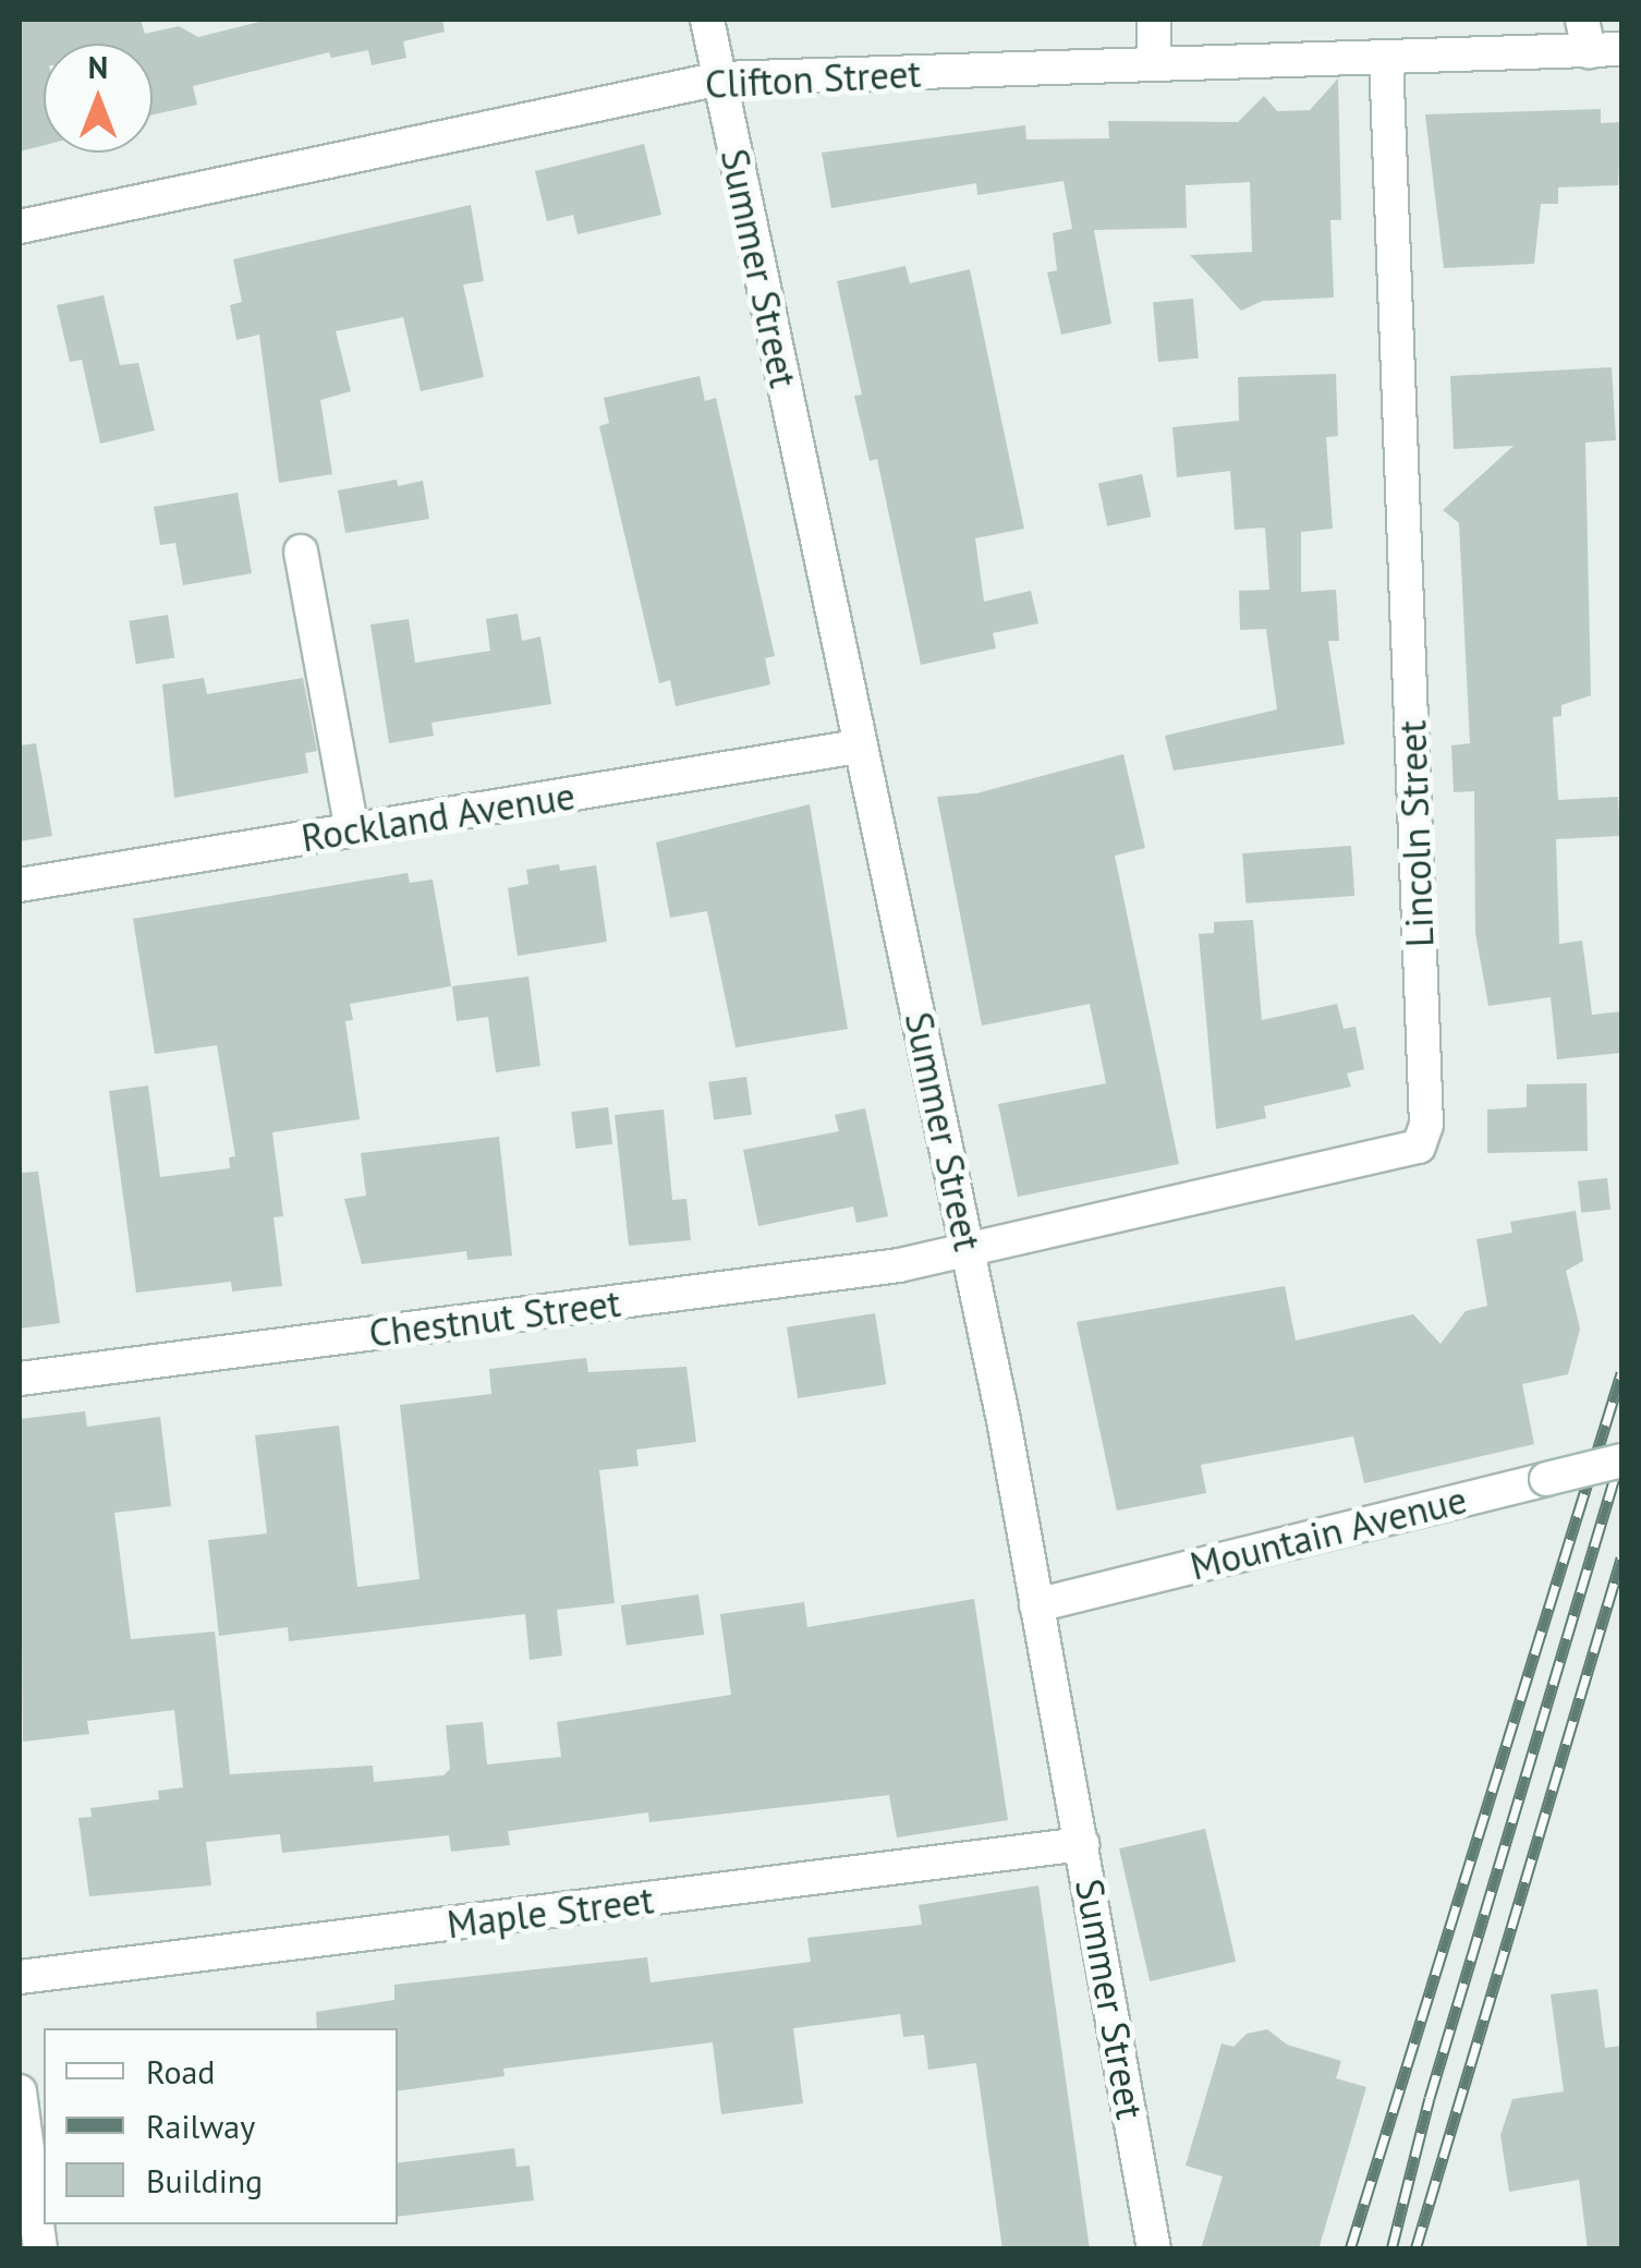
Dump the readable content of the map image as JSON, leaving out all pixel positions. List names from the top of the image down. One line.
{"streets":{"street":["Clifton Street","Summer Street","Rockland Avenue","Lincoln Street","Chestnut Street","Mountain Avenue","Maple Street"]},"crossings":[["Clifton Street","Summer Street"],["Clifton Street","Lincoln Street"],["Summer Street","Rockland Avenue"],["Summer Street","Lincoln Street"],["Summer Street","Chestnut Street"],["Summer Street","Mountain Avenue"],["Summer Street","Maple Street"],["Lincoln Street","Chestnut Street"]],"legend":["Road","Railway","Building"],"north":"top"}
